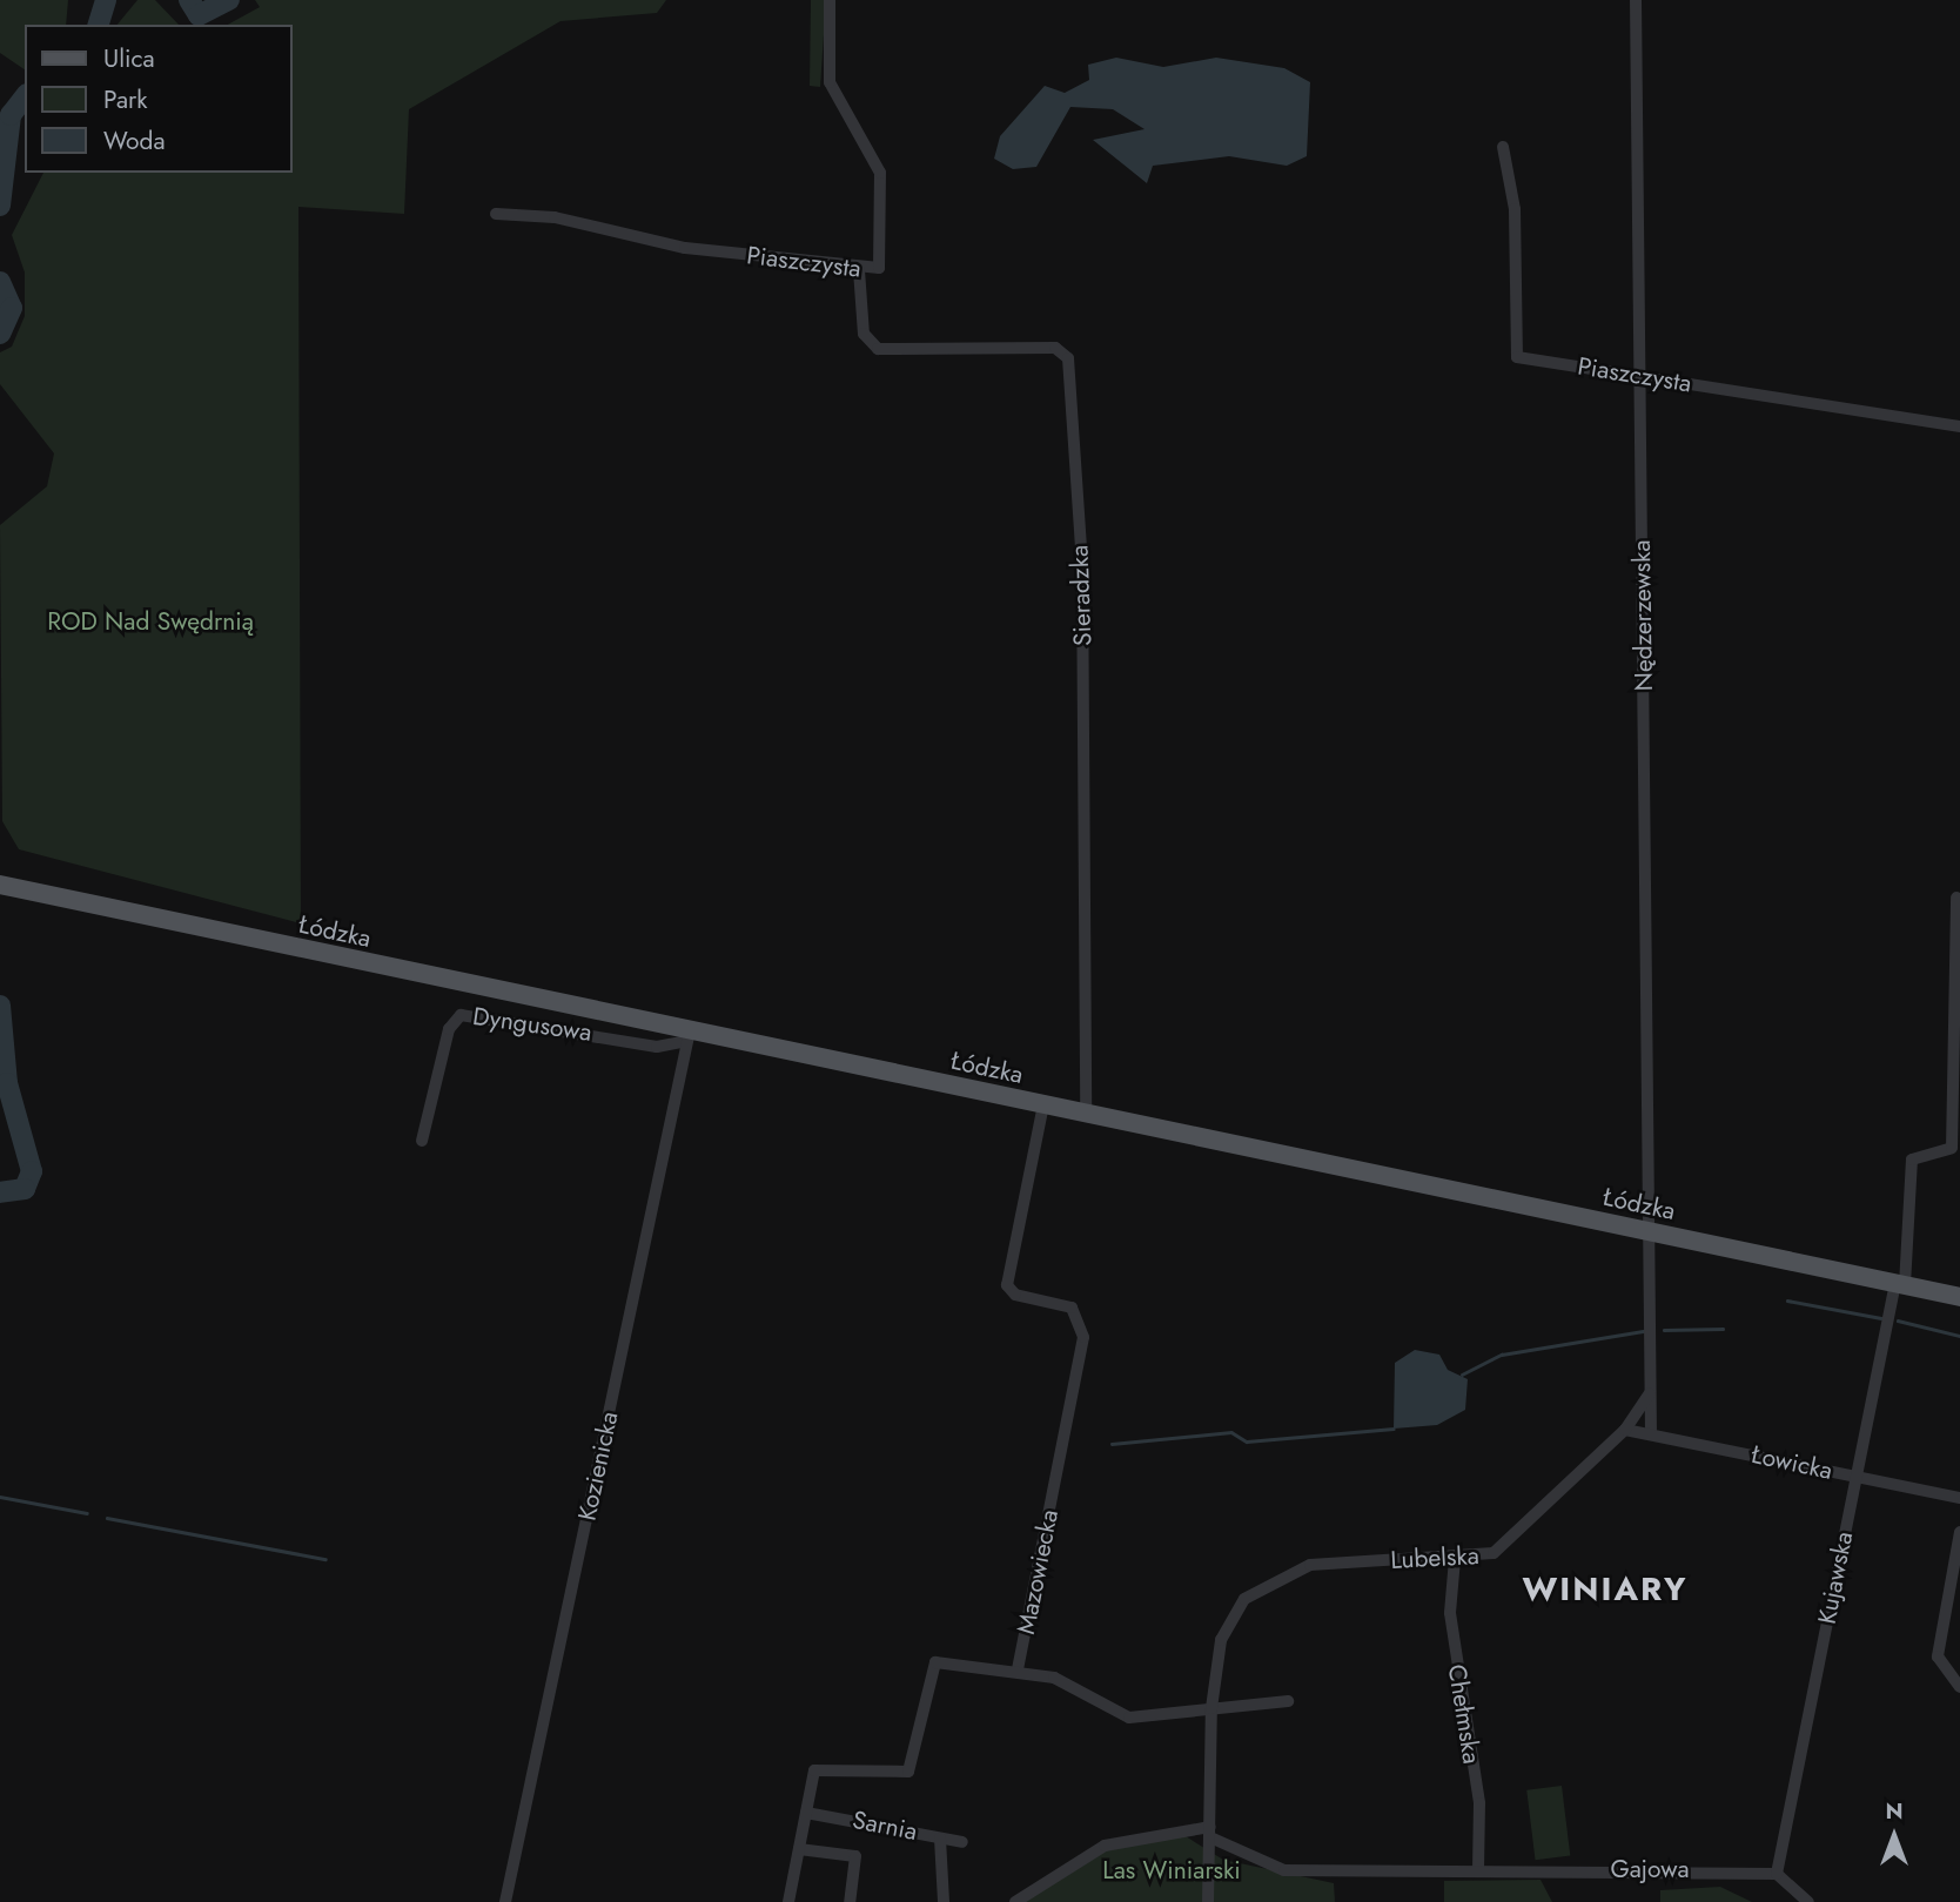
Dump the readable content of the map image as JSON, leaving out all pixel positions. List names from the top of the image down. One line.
{"streets":{"main road":["Łódzka"],"street":["Piaszczysta","Sieradzka","Nędzerzewska","Dyngusowa","Łowicka","Kozienicka","Lubelska","Mazowiecka","Kujawska","Chełmska","Sarnia","Gajowa"]},"crossings":[["Piaszczysta","Sieradzka"],["Piaszczysta","Nędzerzewska"],["Sieradzka","Łódzka"],["Nędzerzewska","Łódzka"],["Łódzka","Dyngusowa"],["Łódzka","Kozienicka"],["Łódzka","Mazowiecka"],["Łódzka","Kujawska"],["Dyngusowa","Kozienicka"],["Łowicka","Lubelska"],["Łowicka","Kujawska"],["Lubelska","Chełmska"],["Mazowiecka","Sarnia"],["Kujawska","Gajowa"],["Chełmska","Gajowa"]],"districts":["WINIARY"],"parks":["ROD Nad Swędrnią","Las Winiarski"],"legend":["Ulica","Park","Woda"],"north":"top"}
